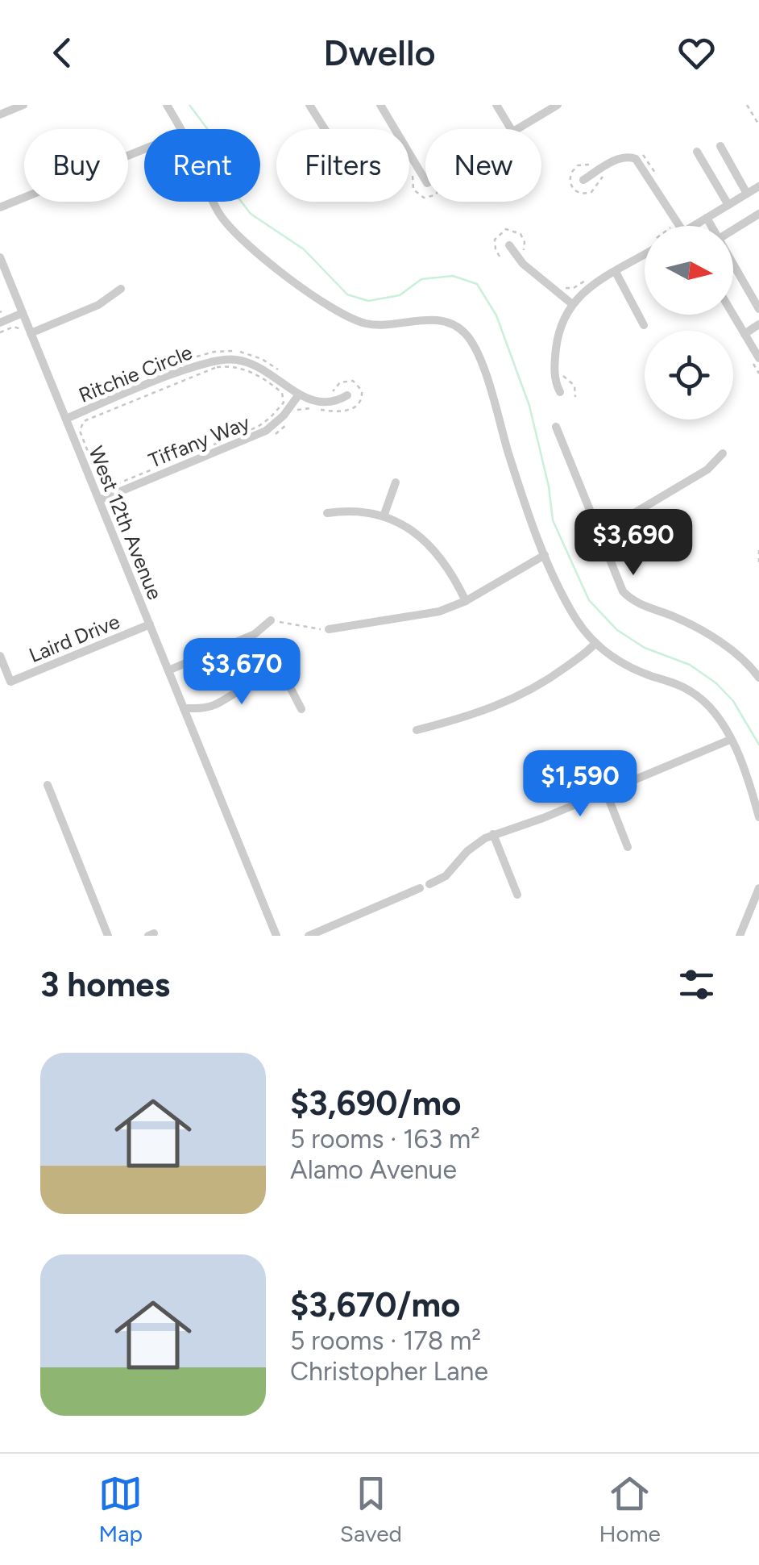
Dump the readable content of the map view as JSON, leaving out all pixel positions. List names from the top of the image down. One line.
{"streets":{"street":["Ritchie Circle","Tiffany Way","West 12th Avenue","Laird Drive"]},"crossings":[["Ritchie Circle","Tiffany Way"],["Ritchie Circle","West 12th Avenue"],["Tiffany Way","West 12th Avenue"],["West 12th Avenue","Laird Drive"]],"north":"right","page":{"header":"Dwello","chip":["Buy","Rent","Filters","New"],"price":["$3,690","$3,670","$1,590"],"heading":"3 homes","list":[{"name":"$3,690/mo","note":"5 rooms · 163 m² · Alamo Avenue"},{"name":"$3,670/mo","note":"5 rooms · 178 m² · Christopher Lane"}],"tabs":["Map","Saved","Home"]}}
